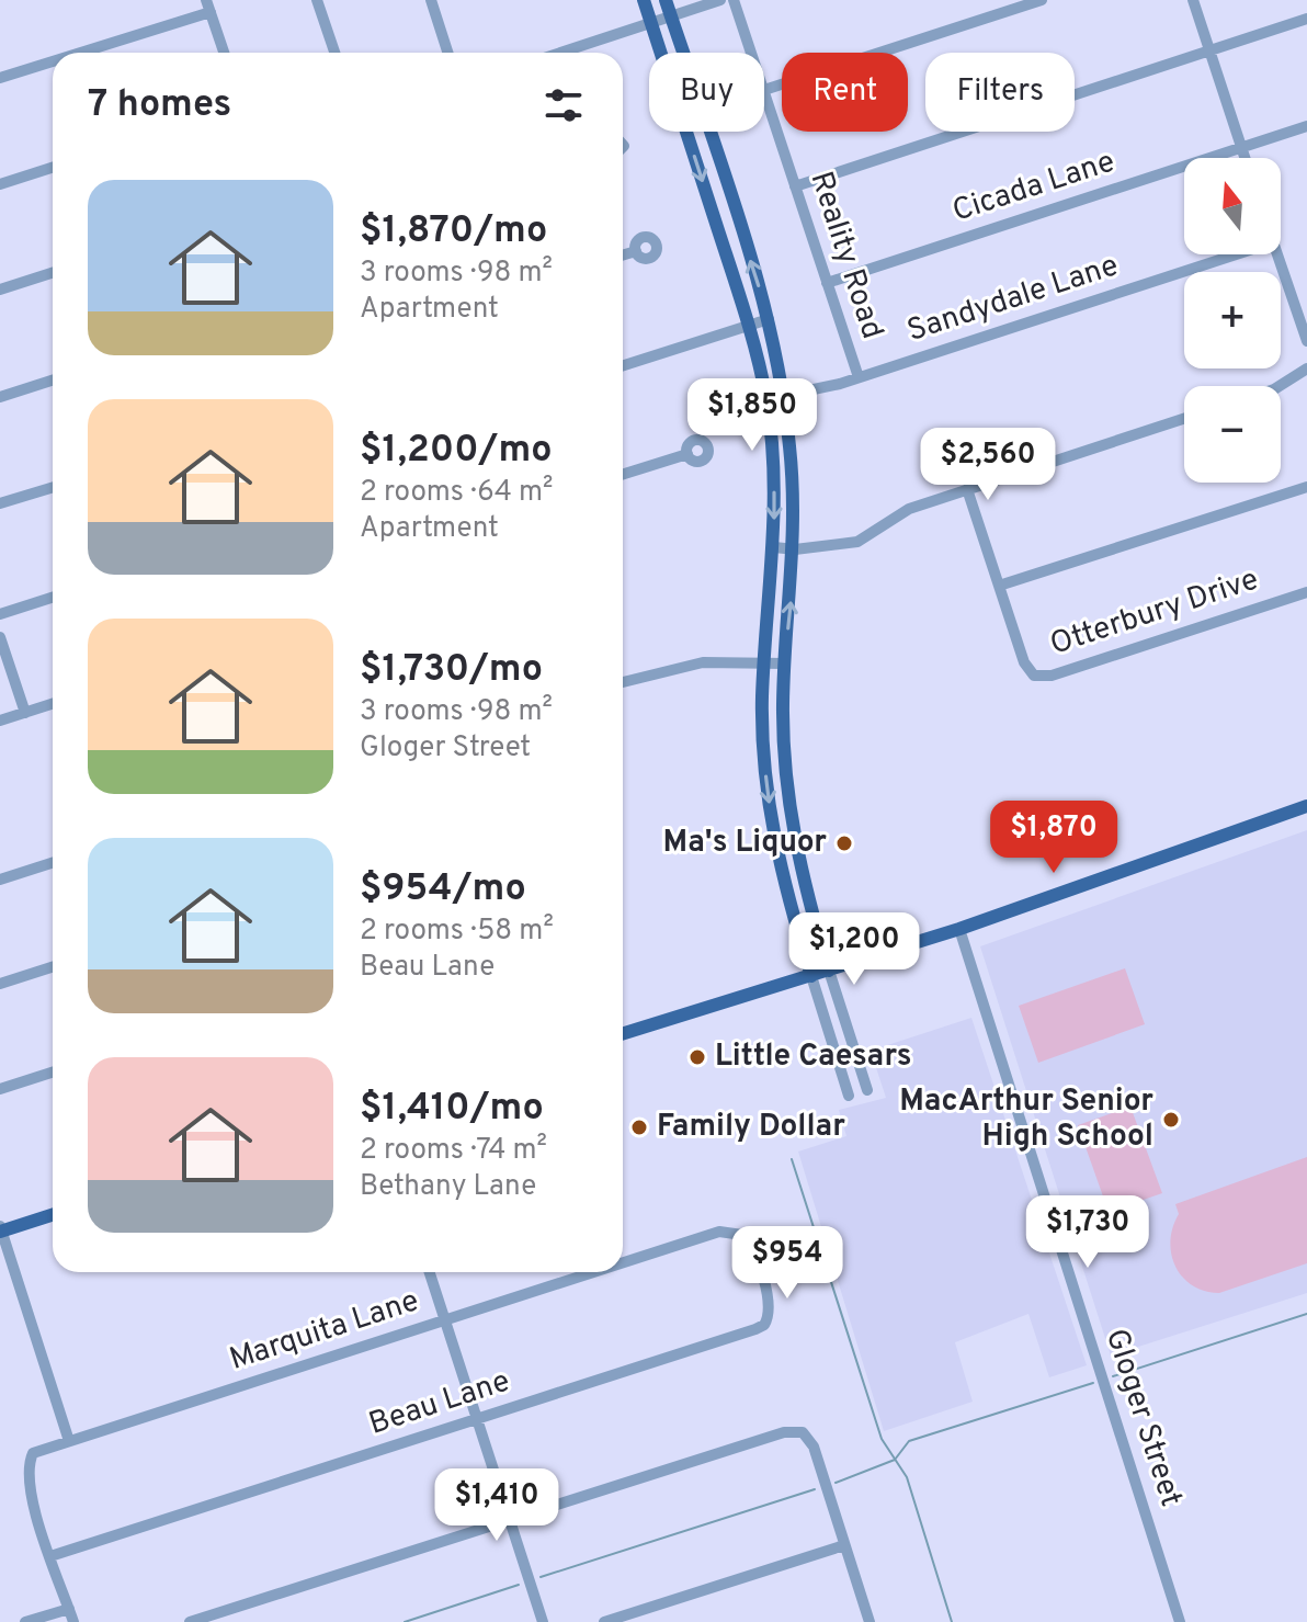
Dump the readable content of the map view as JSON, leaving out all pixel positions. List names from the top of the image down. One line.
{"streets":{"street":["Cicada Lane","Reality Road","Sandydale Lane","Otterbury Drive","Marquita Lane","Beau Lane","Gloger Street"]},"crossings":[["Cicada Lane","Reality Road"],["Reality Road","Sandydale Lane"],["Marquita Lane","Beau Lane"]],"places":["Ma's Liquor","Little Caesars","MacArthur Senior High School","Family Dollar"],"north":"top","page":{"chip":["Buy","Rent","Filters"],"heading":"7 homes","map_buttons":["+","−"],"list":[{"name":"$1,870/mo","note":"3 rooms · 98 m² · Apartment"},{"name":"$1,200/mo","note":"2 rooms · 64 m² · Apartment"},{"name":"$1,730/mo","note":"3 rooms · 98 m² · Gloger Street"},{"name":"$954/mo","note":"2 rooms · 58 m² · Beau Lane"},{"name":"$1,410/mo","note":"2 rooms · 74 m² · Bethany Lane"}],"price":["$1,850","$2,560","$1,870","$1,200","$1,730","$954","$1,410"]}}
